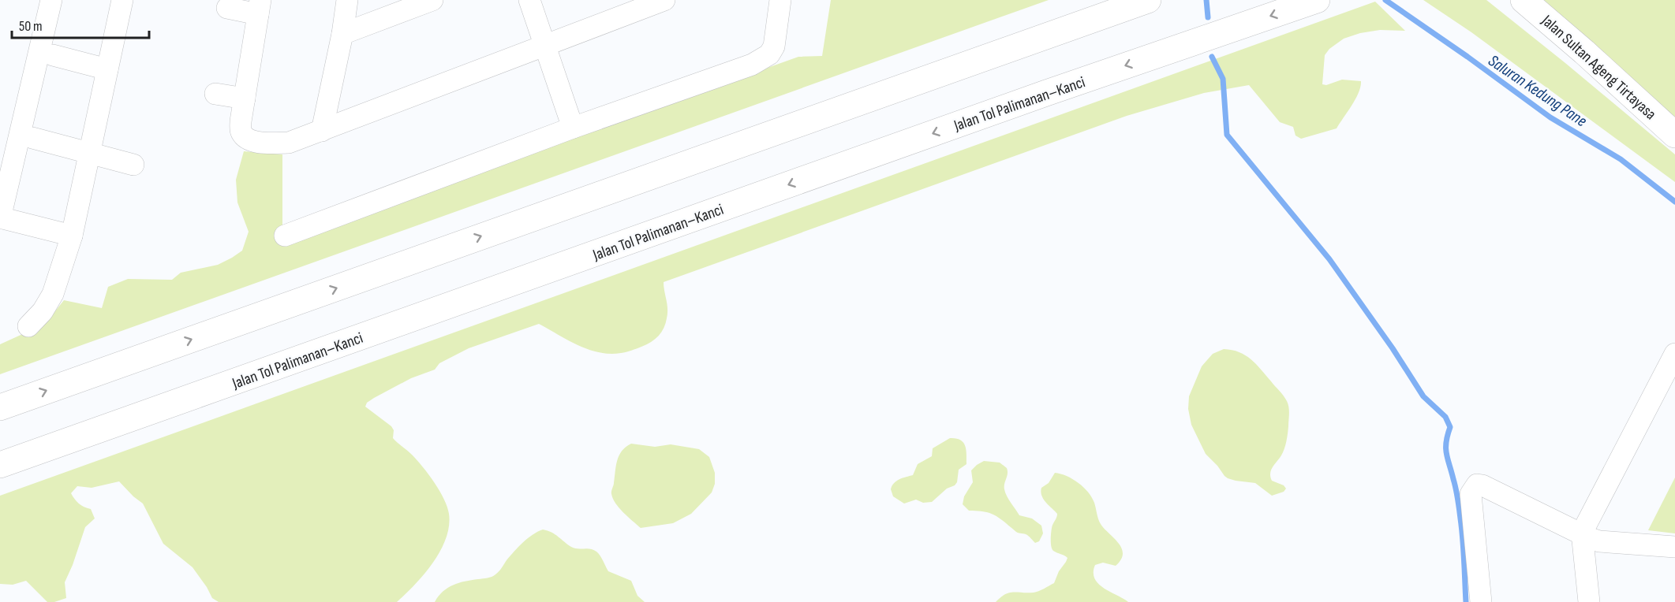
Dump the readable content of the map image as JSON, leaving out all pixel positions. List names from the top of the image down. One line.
{"streets":{"main road":["Jalan Sultan Ageng Tirtayasa","Jalan Tol Palimanan–Kanci"]},"water":["Saluran Kedung Pane"],"scale_bar":"50 m"}
